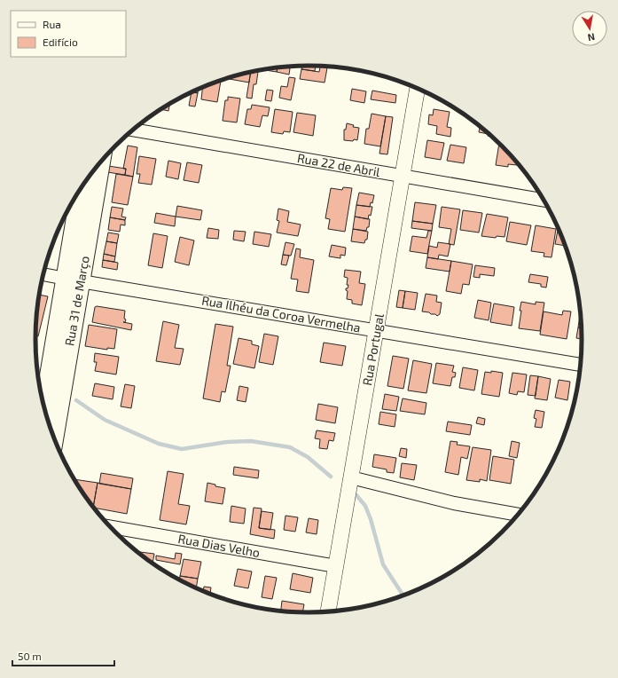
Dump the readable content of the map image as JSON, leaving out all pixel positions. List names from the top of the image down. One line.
{"streets":{"main road":["Rua 31 de Março"],"street":["Rua 22 de Abril","Rua Ilhéu da Coroa Vermelha","Rua Portugal","Rua Dias Velho"]},"crossings":[["Rua 22 de Abril","Rua Portugal"],["Rua 31 de Março","Rua Ilhéu da Coroa Vermelha"],["Rua Ilhéu da Coroa Vermelha","Rua Portugal"],["Rua Portugal","Rua Dias Velho"]],"legend":["Rua","Edifício"],"scale_bar":"50 m","north":"bottom"}
